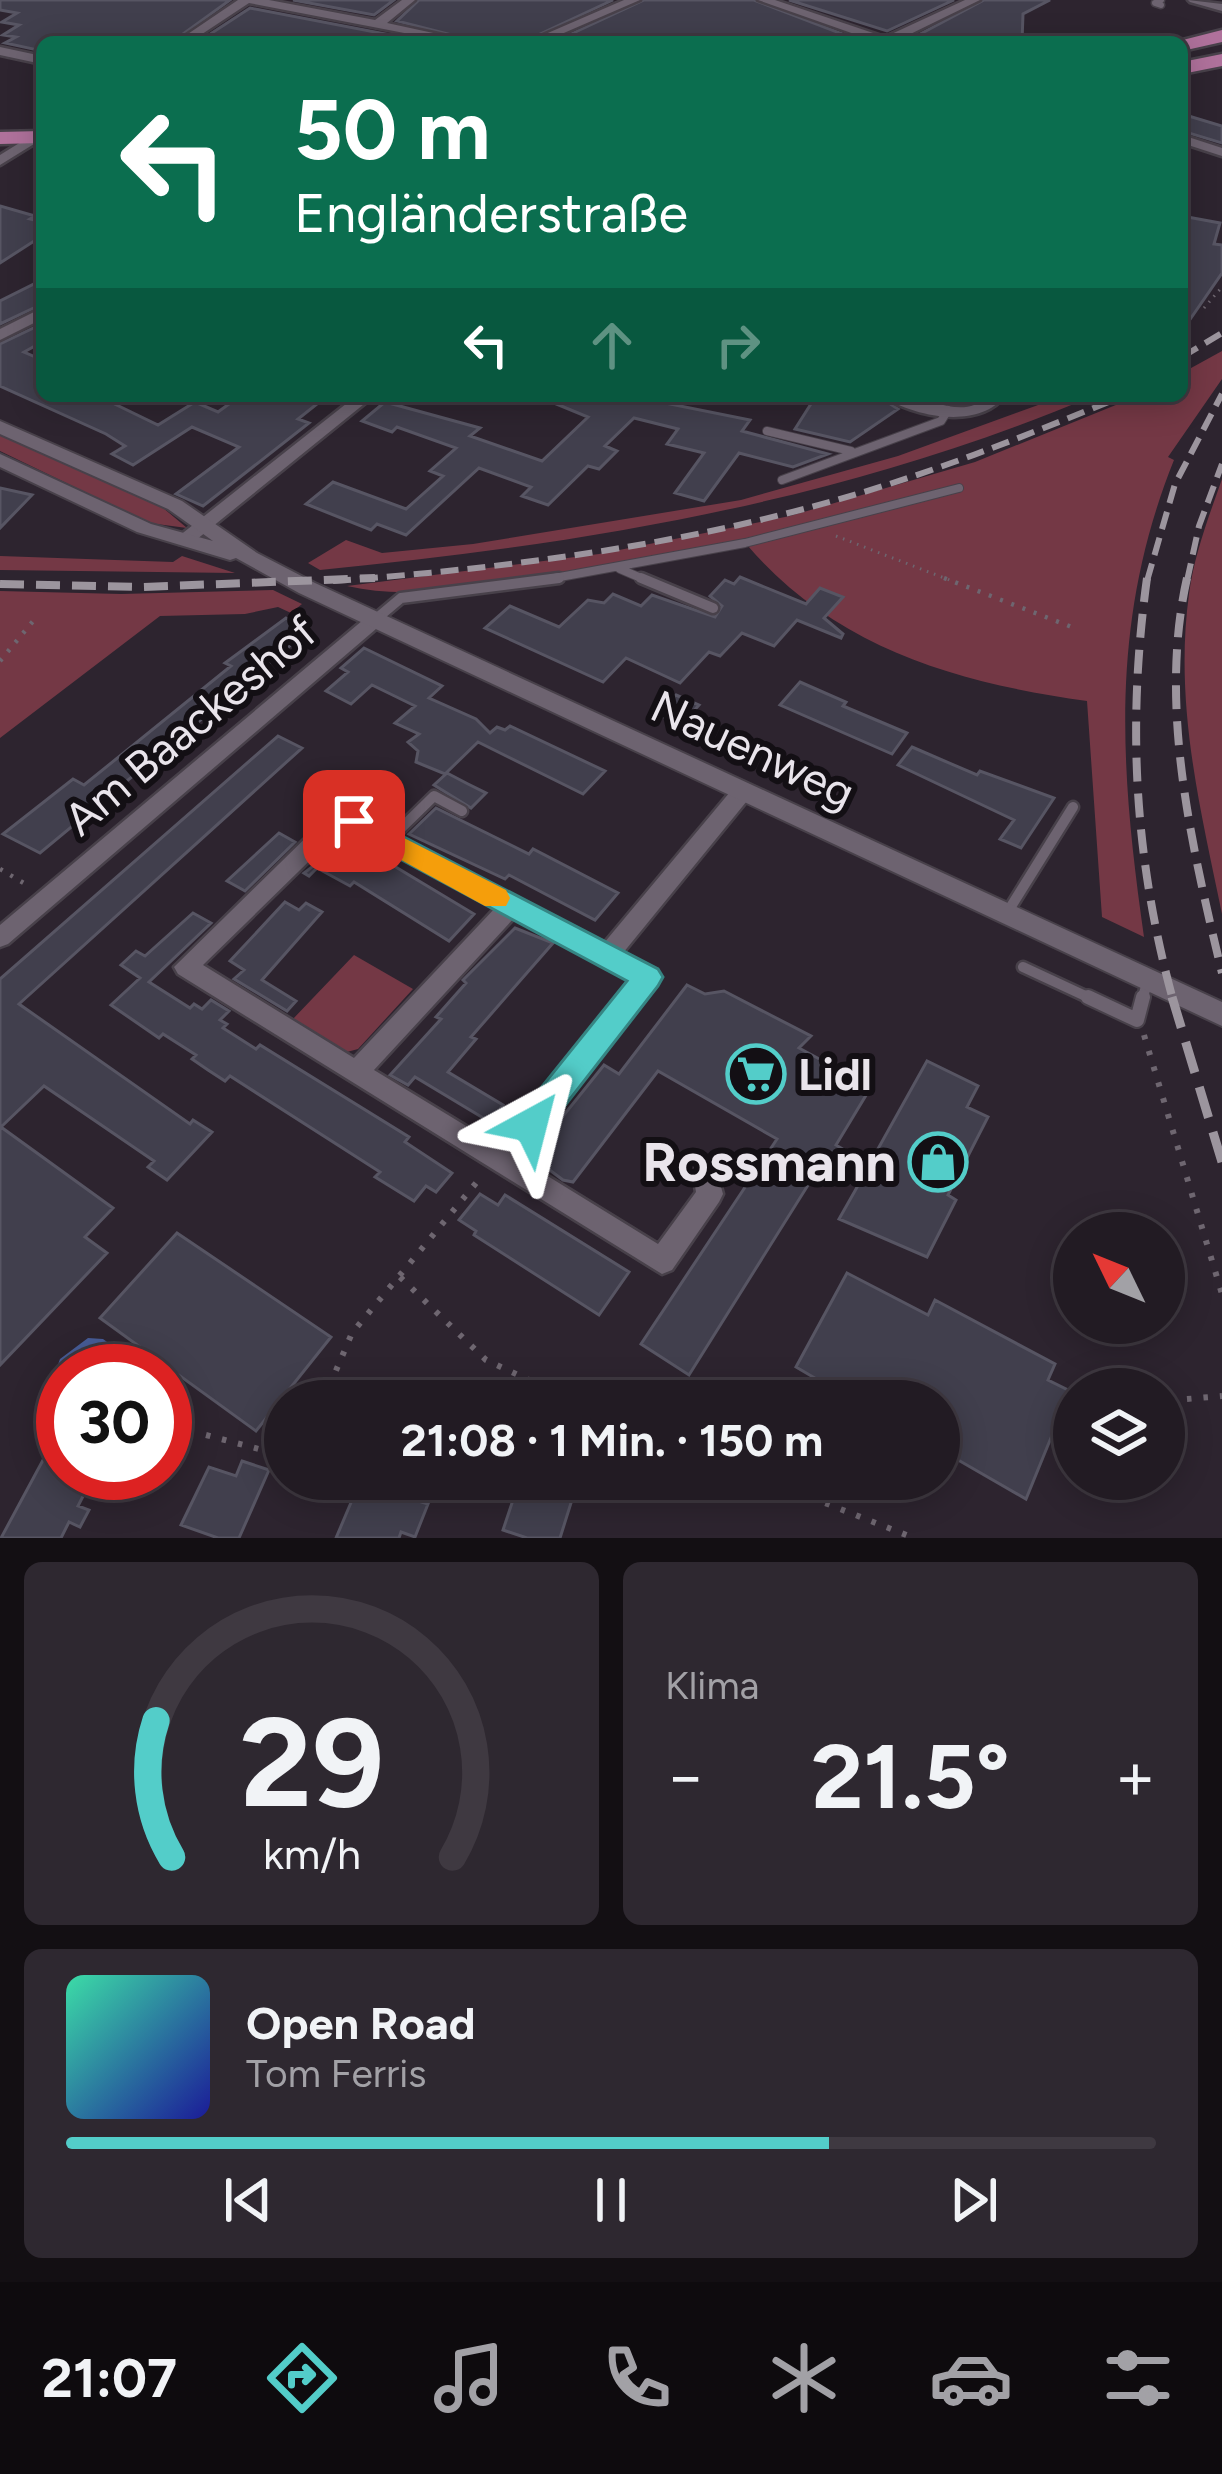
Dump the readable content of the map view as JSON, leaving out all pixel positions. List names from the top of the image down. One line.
{"streets":{"street":["Am Baackeshof","Nauenweg"]},"crossings":[["Am Baackeshof","Nauenweg"]],"places":{"supermarket":["Lidl"],"shop":["Rossmann"]},"north":"top left","page":{"turn":["50 m","Engländerstraße"],"limit":"30","trip":"21:08 · 1 Min. · 150 m","tile":"Klima","heat":["−","21.5°","+"],"song":["Open Road","Tom Ferris"],"tabs":"21:07","gauge":["29","km/h"]}}
